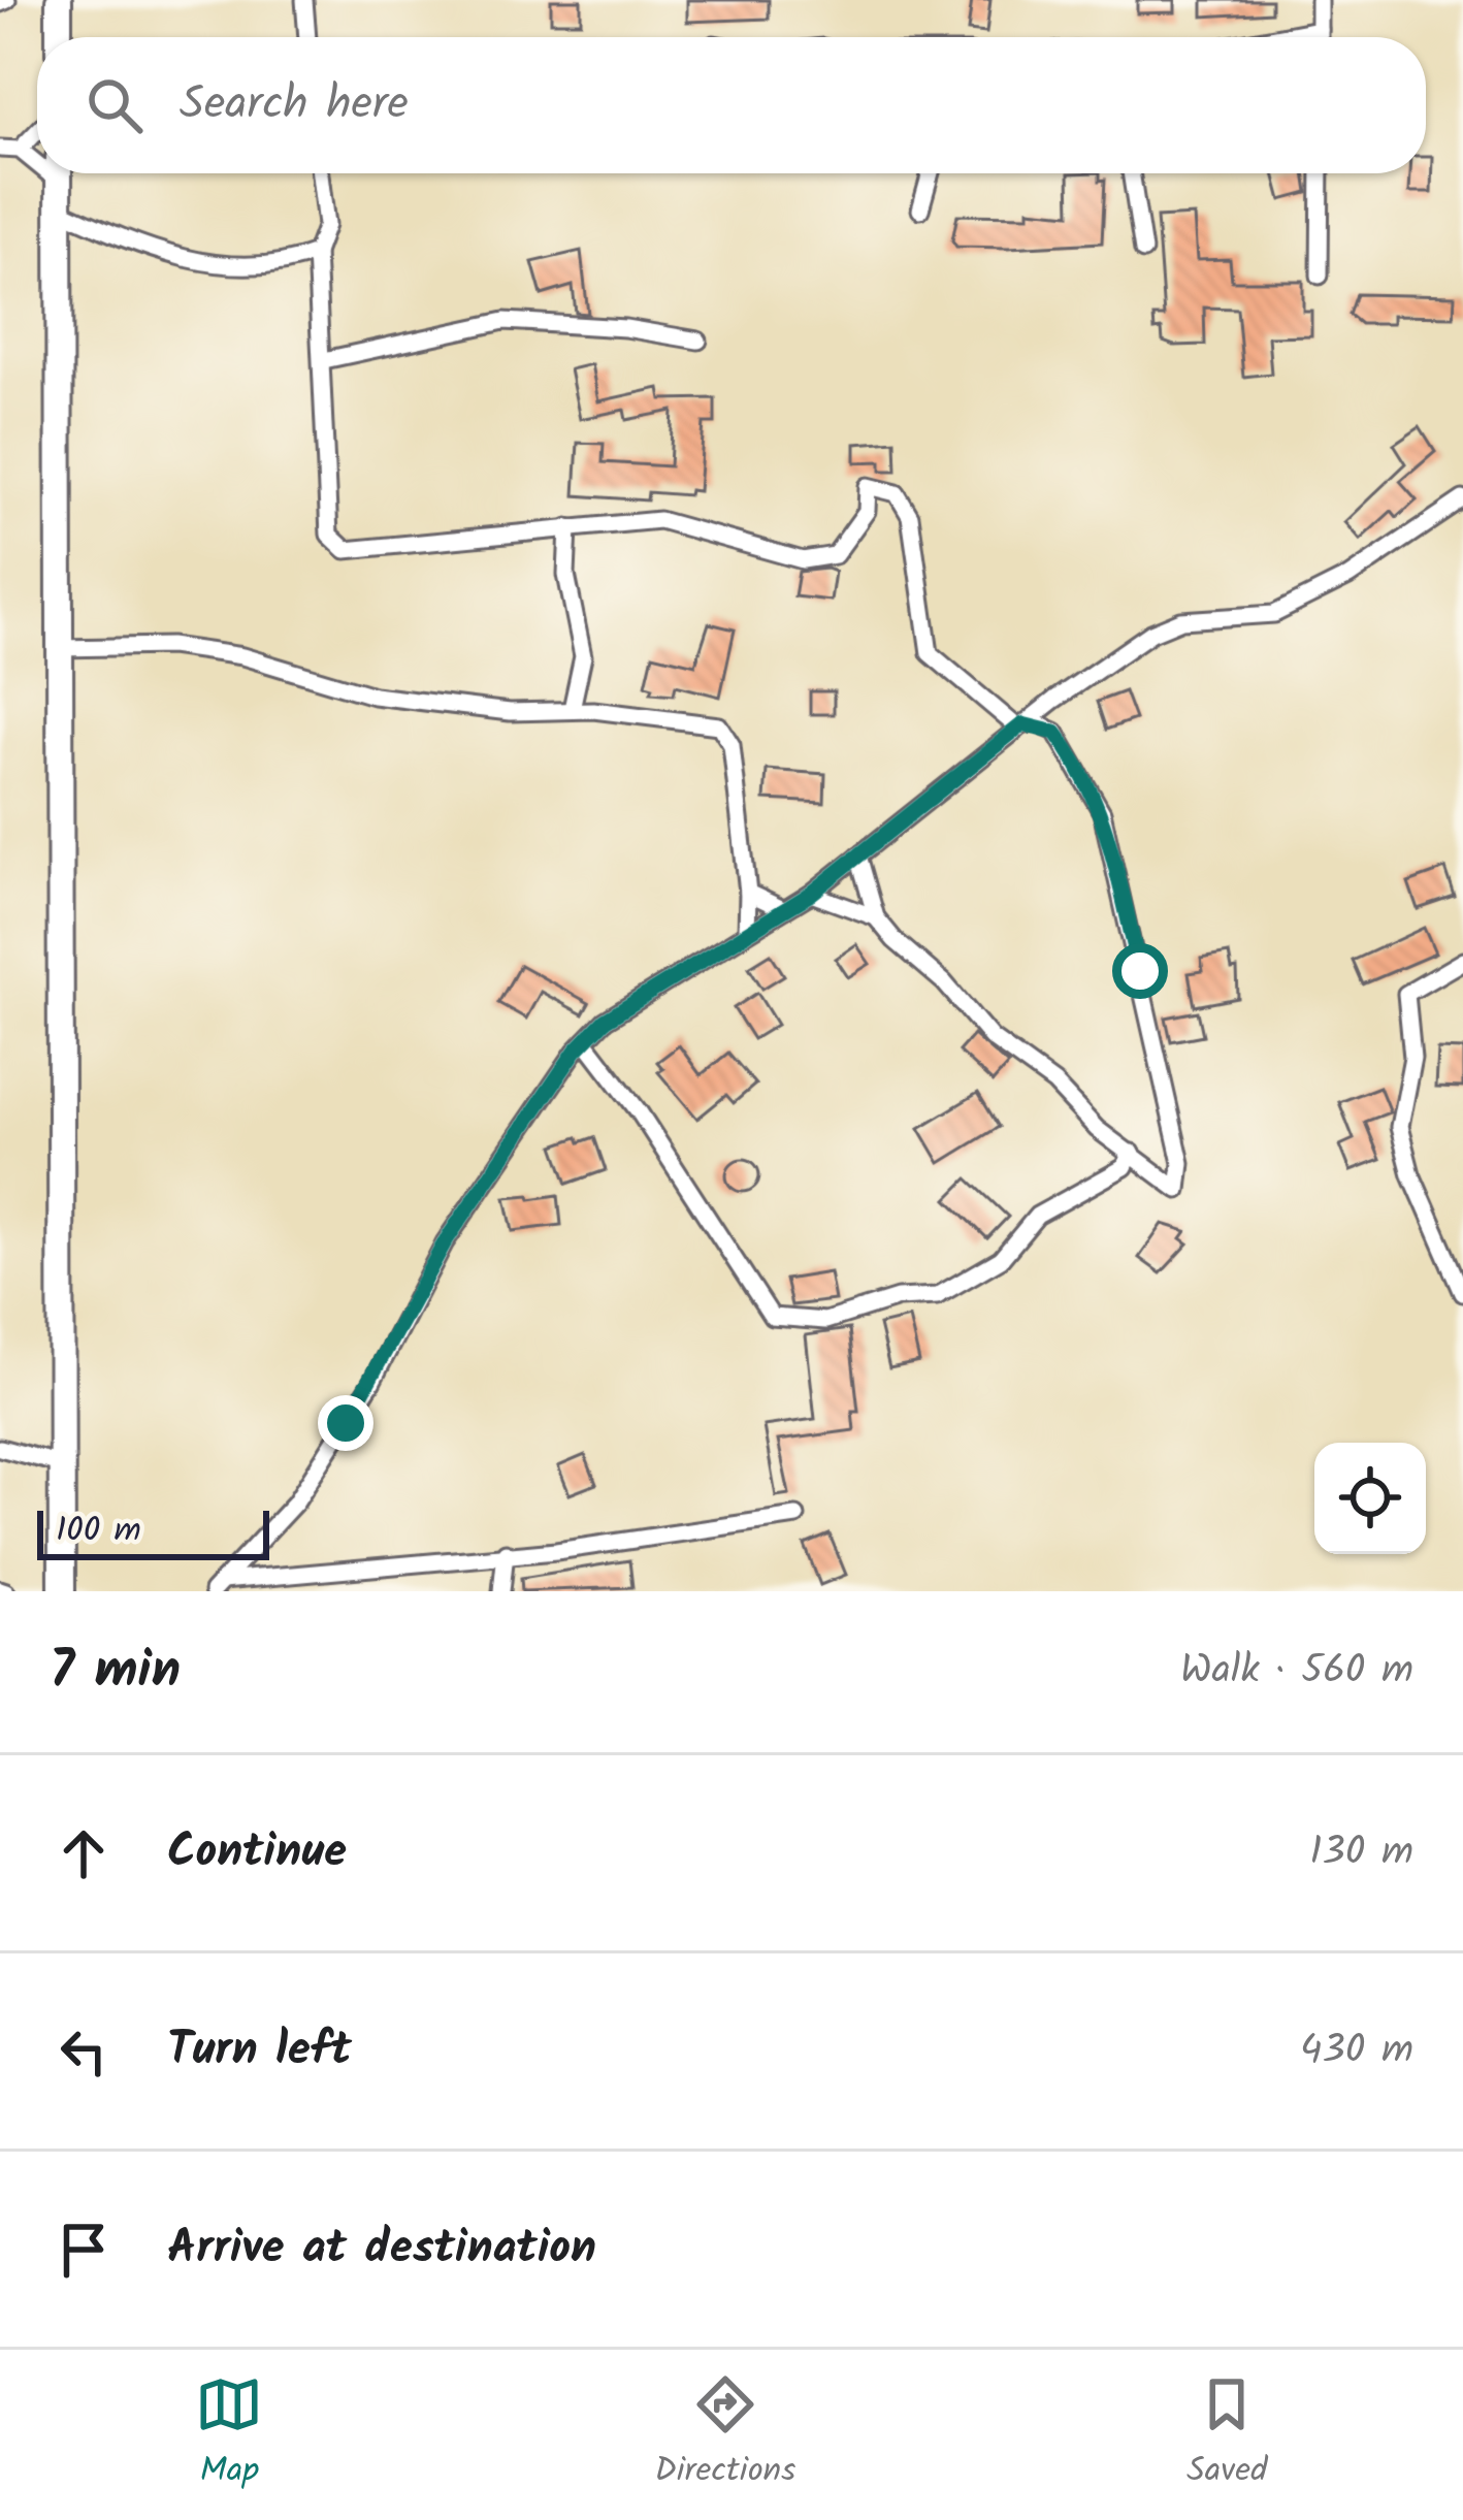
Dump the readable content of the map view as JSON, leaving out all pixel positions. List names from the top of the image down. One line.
{"scale_bar":"100 m","page":{"search":"Search here","scale":"100 m","heading":["7 min","Walk · 560 m"],"list":[["Continue","130 m"],["Turn left","430 m"],"Arrive at destination"],"nav":["Map","Directions","Saved"]}}
